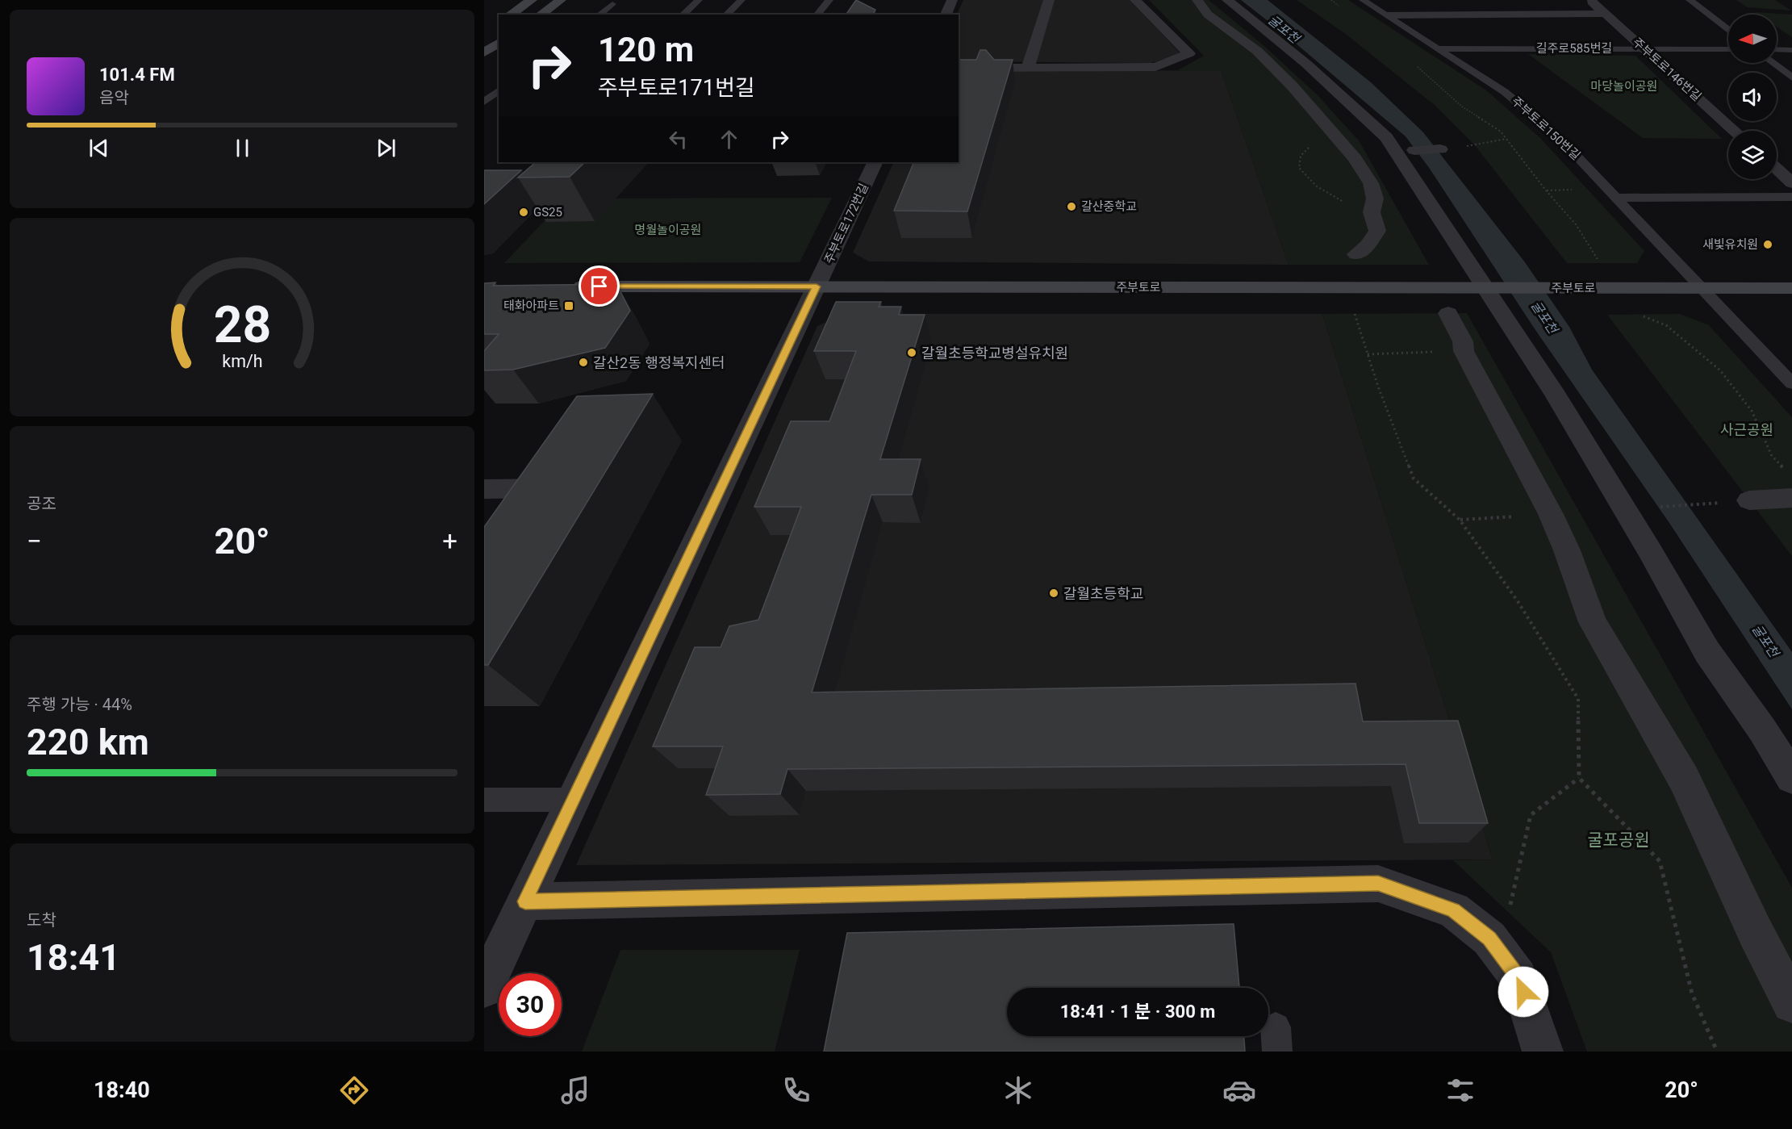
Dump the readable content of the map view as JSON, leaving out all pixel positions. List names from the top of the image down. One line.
{"streets":{"main road":["주부토로"],"street":["주부토로146번길","주부토로172번길"],"lane":["길주로585번길","주부토로150번길"]},"crossings":[["길주로585번길","주부토로146번길"],["길주로585번길","주부토로150번길"],["주부토로150번길","주부토로"],["주부토로172번길","주부토로"]],"water":["굴포천"],"parks":["마당놀이공원","명월놀이공원","사근공원","굴포공원"],"places":{"other":["갈산중학교","GS25","새빛유치원","갈월초등학교병설유치원","갈산2동 행정복지센터","갈월초등학교"],"transit":["태화아파트"]},"north":"left","page":{"turn":["120 m","주부토로171번길"],"song":["101.4 FM","음악"],"tile":["공조",["주행 가능 · 44%","220 km"],["도착","18:41"]],"heat":["−","20°","+"],"limit":"30","trip":"18:41 · 1 분 · 300 m","tabs":["18:40","20°"],"gauge":["28","km/h"]}}
